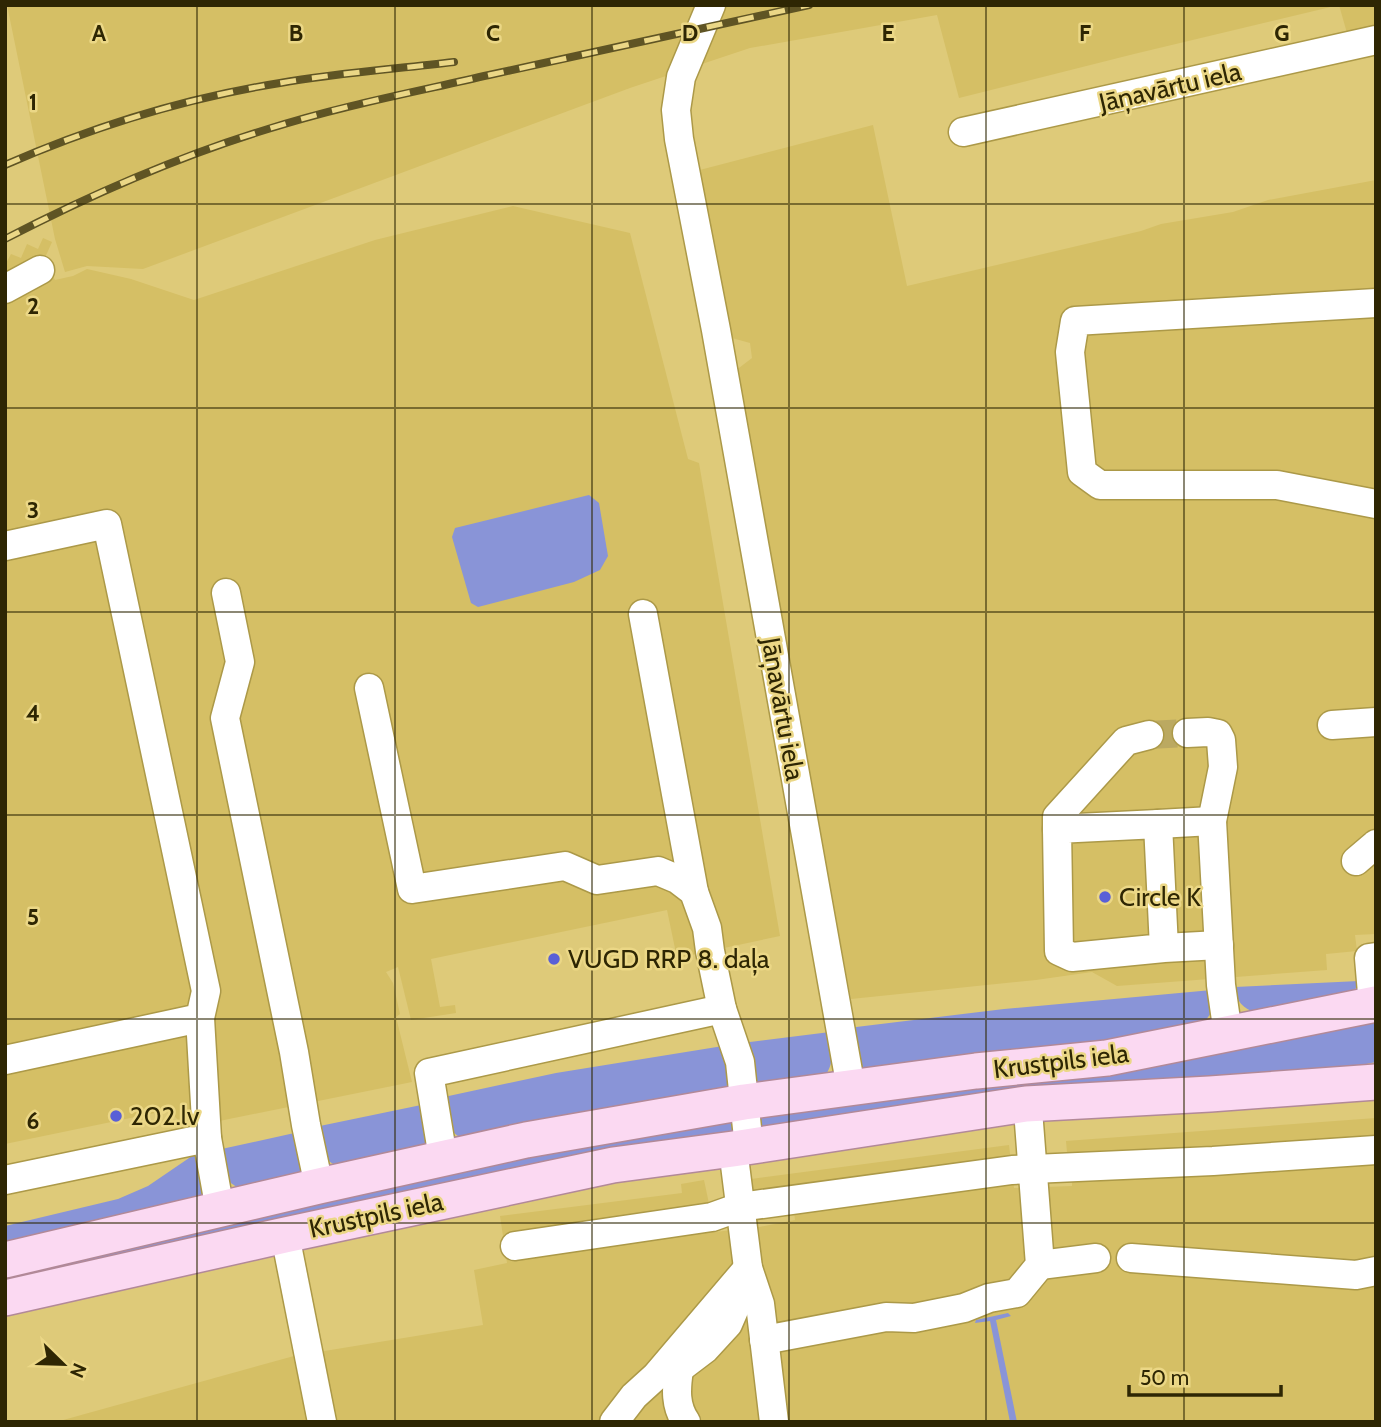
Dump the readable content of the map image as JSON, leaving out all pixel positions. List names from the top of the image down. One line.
{"streets":{"main road":["Krustpils iela"],"street":["Jāņavārtu iela"]},"crossings":[["Jāņavārtu iela","Krustpils iela"]],"places":["Circle K","VUGD RRP 8. daļa","202.lv"],"scale_bar":"50 m","north":"bottom right","grid":{"columns":["A","B","C","D","E","F","G"],"rows":["1","2","3","4","5","6"]}}
